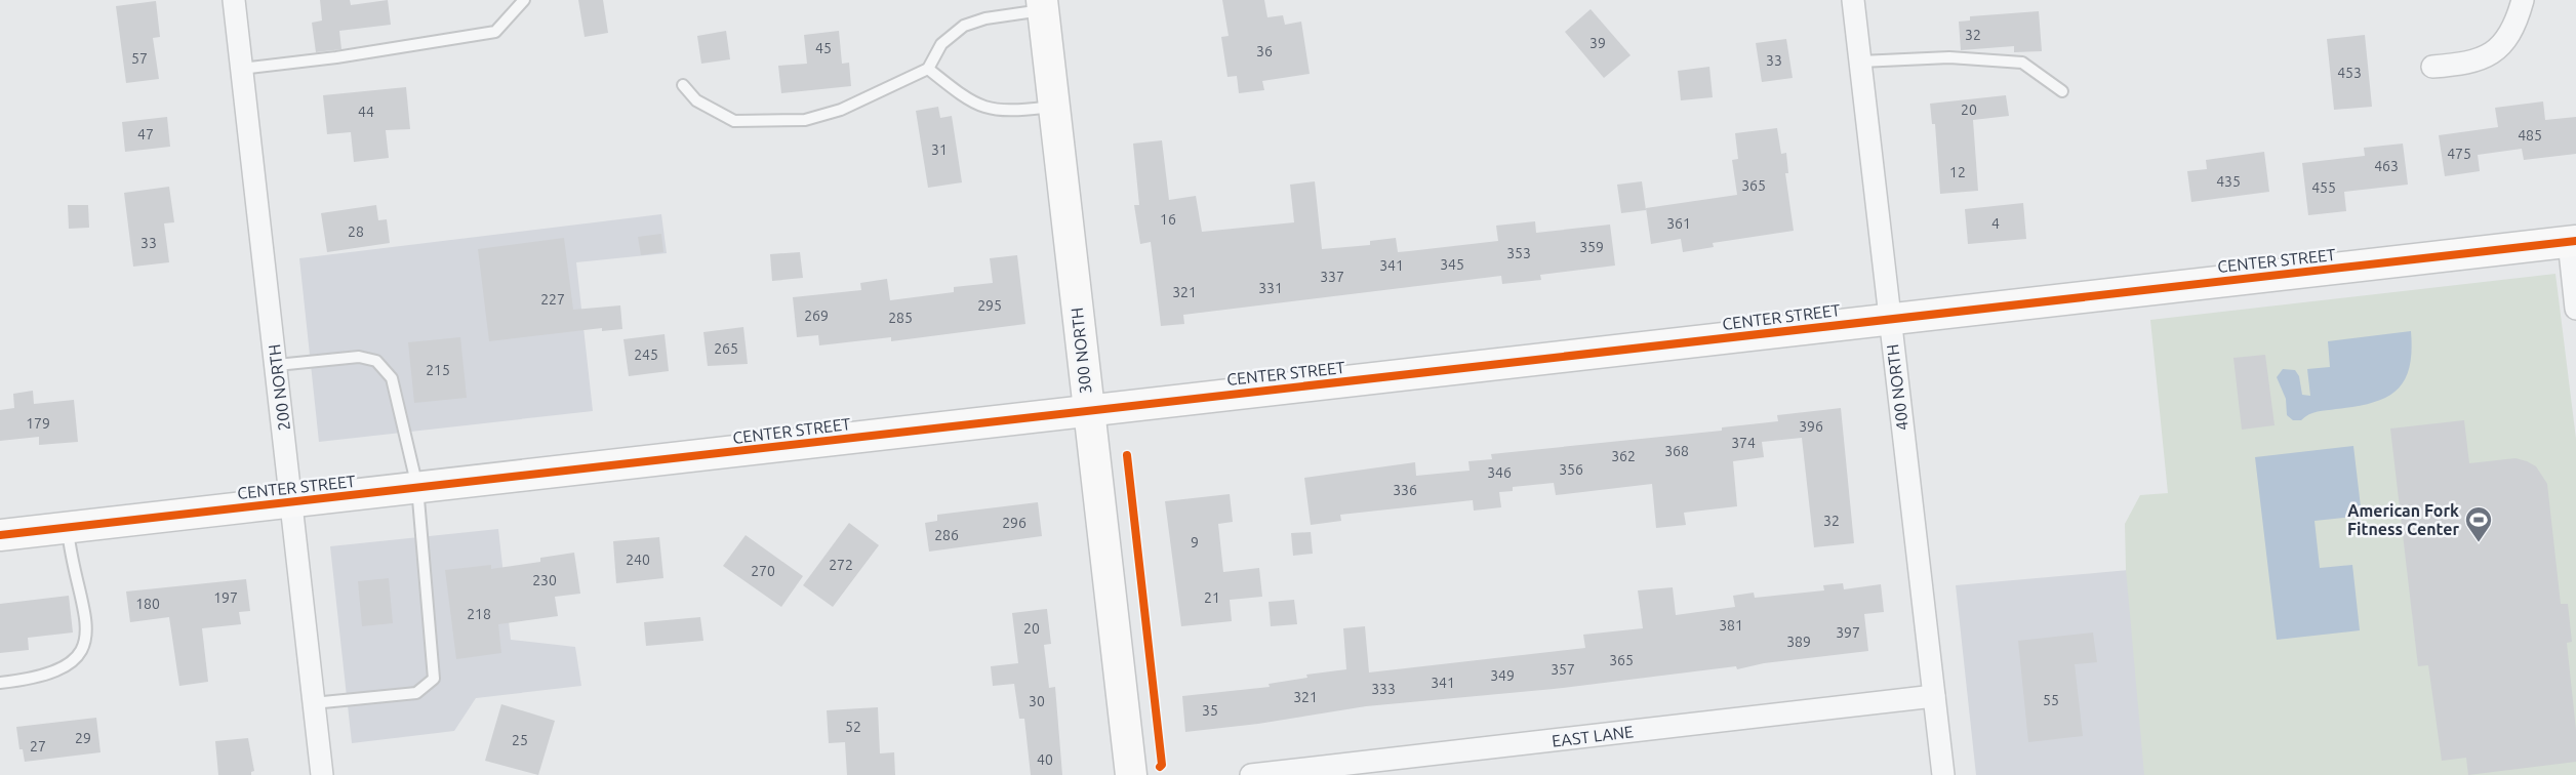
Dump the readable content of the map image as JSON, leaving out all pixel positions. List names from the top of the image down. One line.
{"streets":{"street":["CENTER STREET","300 NORTH","200 NORTH","400 NORTH","EAST LANE"]},"crossings":[["CENTER STREET","300 NORTH"],["CENTER STREET","200 NORTH"],["CENTER STREET","400 NORTH"],["400 NORTH","EAST LANE"]],"places":{"sports":["American Fork Fitness Center"]},"house_numbers":["32","39","45","36","57","33","453","20","44","47","485","31","475","463","12","435","365","455","16","361","4","28","33","359","353","345","341","337","331","321","227","295","269","285","265","245","215","179","396","374","368","362","356","346","336","32","296","286","9","240","272","270","230","197","21","180","218","381","20","397","389","365","357","349","341","333","321","55","30","35","52","29","25","27","40"]}
